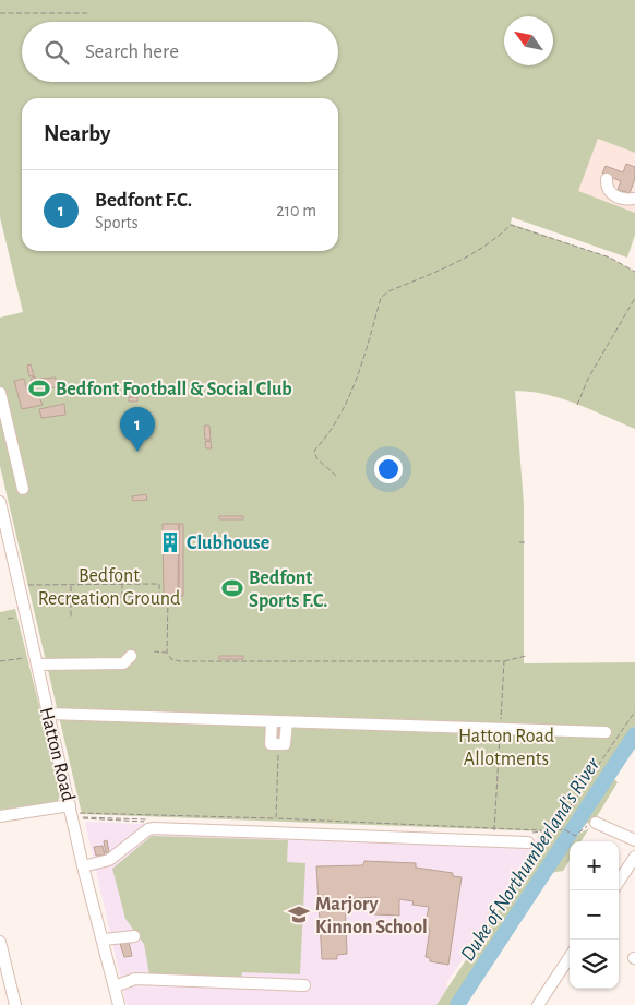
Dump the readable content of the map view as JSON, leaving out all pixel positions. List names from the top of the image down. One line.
{"streets":{"street":["Hatton Road"]},"water":["Duke of Northumberland's River"],"parks":["Bedfont Recreation Ground","Hatton Road Allotments"],"places":{"sports":["Bedfont Football & Social Club","Bedfont Sports F.C."],"building":["Clubhouse"],"school or university":["Marjory Kinnon School"]},"north":"top left","page":{"search":"Search here","heading":"Nearby","list":[{"mark":"1","name":"Bedfont F.C.","note":"Sports","value":"210 m"}],"pins":"1","map_buttons":["+","−"]}}
